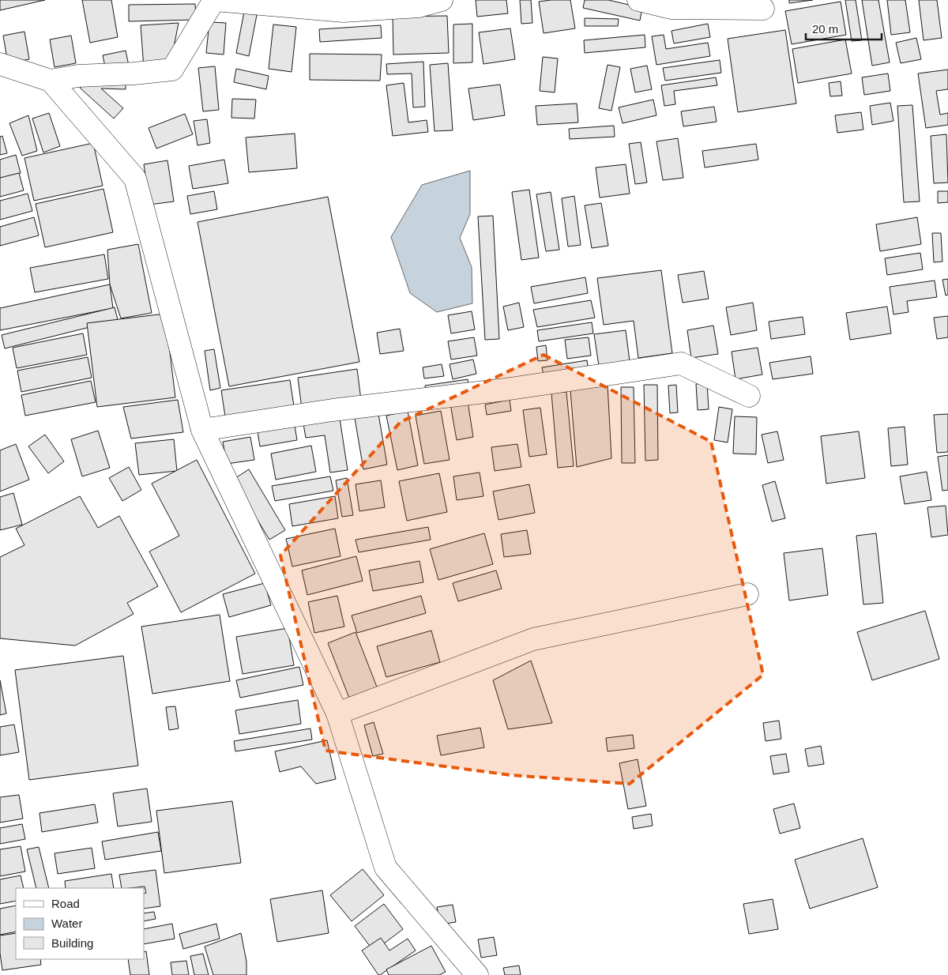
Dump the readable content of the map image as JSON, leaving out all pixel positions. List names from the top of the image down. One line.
{"legend":["Road","Water","Building"],"scale_bar":"20 m"}
